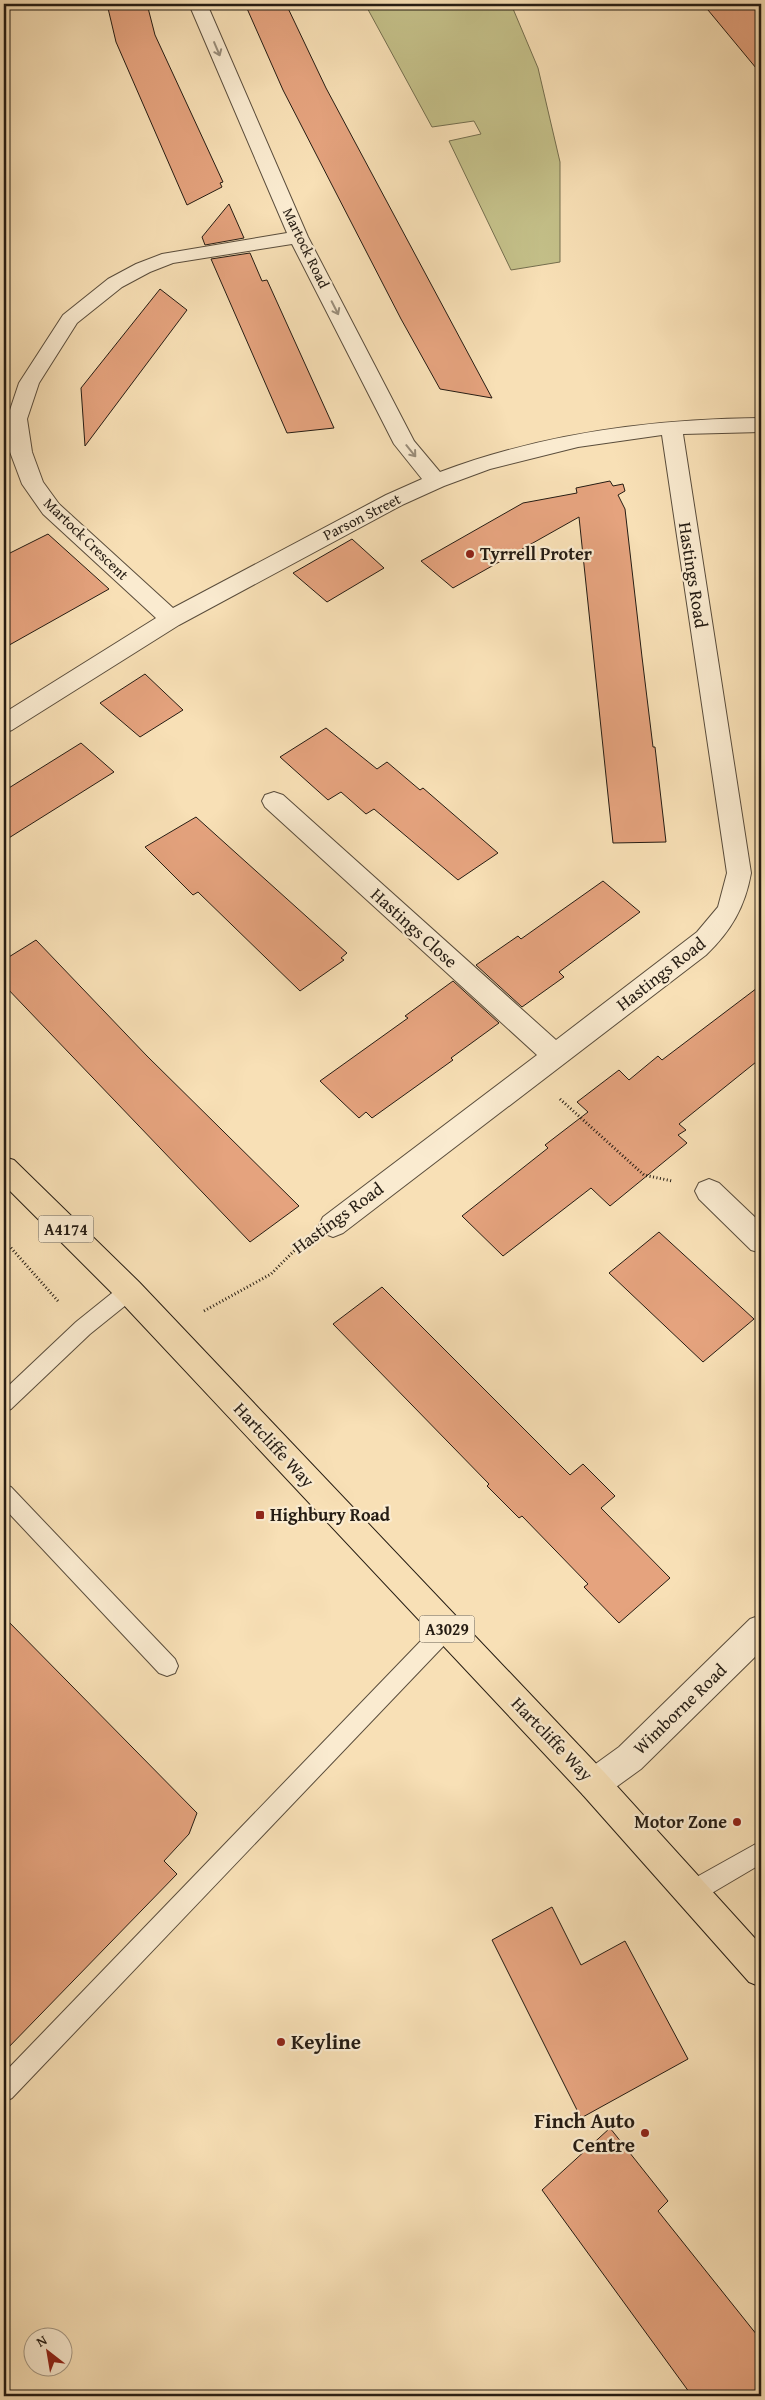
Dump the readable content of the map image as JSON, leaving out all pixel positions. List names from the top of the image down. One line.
{"streets":{"highway":["A4174","Hartcliffe Way","A3029"],"street":["Martock Road","Parson Street","Martock Crescent","Hastings Road","Hastings Close","Wimborne Road"]},"crossings":[["Martock Road","Parson Street"],["Martock Road","Martock Crescent"],["Parson Street","Martock Crescent"],["Parson Street","Hastings Road"],["Hastings Road","Hastings Close"],["Hartcliffe Way","Wimborne Road"]],"one_way":["Martock Road"],"places":{"other":["Tyrrell Proter","Motor Zone","Keyline","Finch Auto Centre"],"transit":["Highbury Road"]},"north":"top left"}
